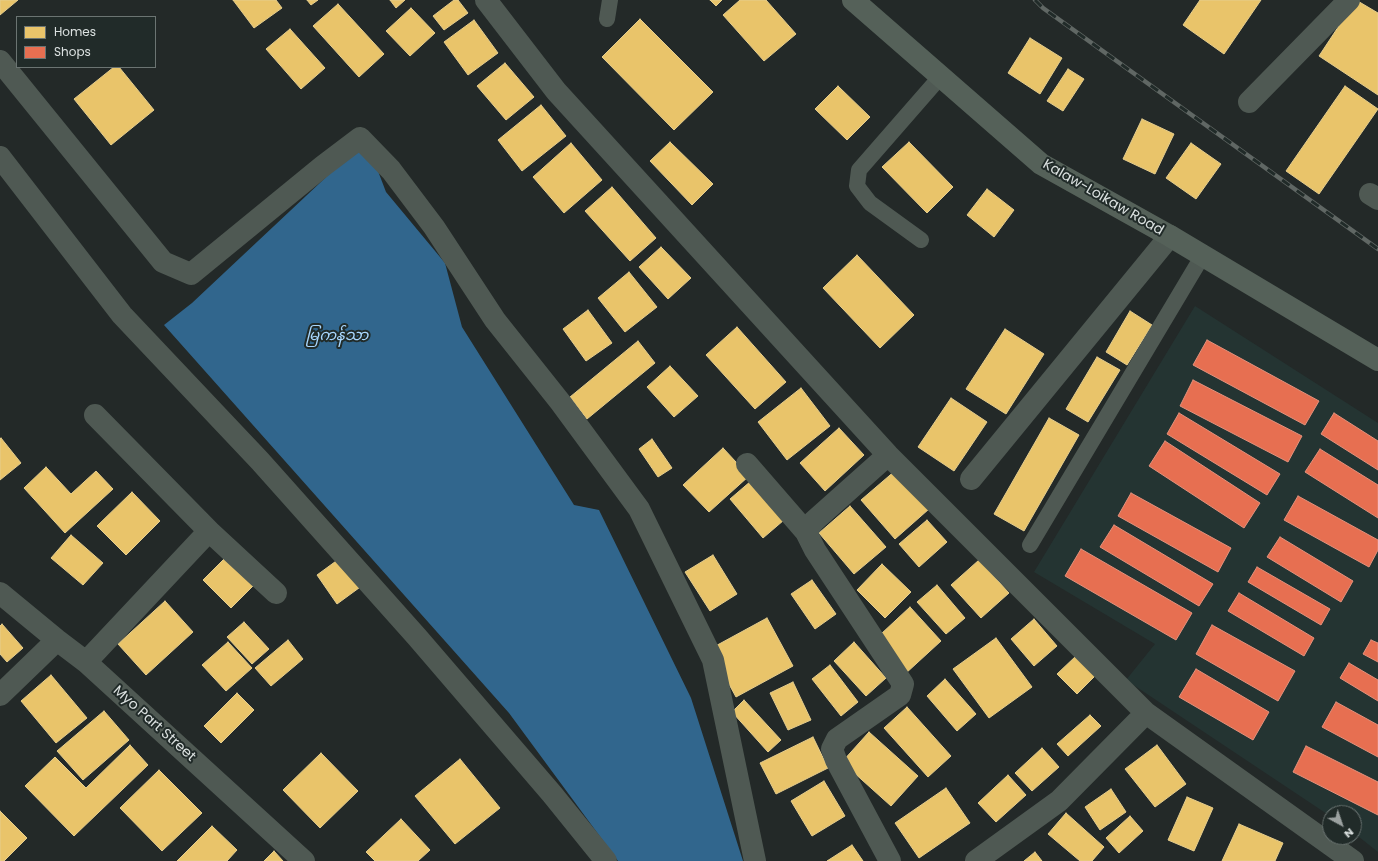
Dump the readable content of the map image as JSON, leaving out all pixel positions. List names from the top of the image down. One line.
{"streets":{"main road":["Kalaw-Loikaw Road"],"street":["Myo Part Street"]},"water":["မြကန်သာ"],"legend":["Homes","Shops"],"north":"bottom right"}
